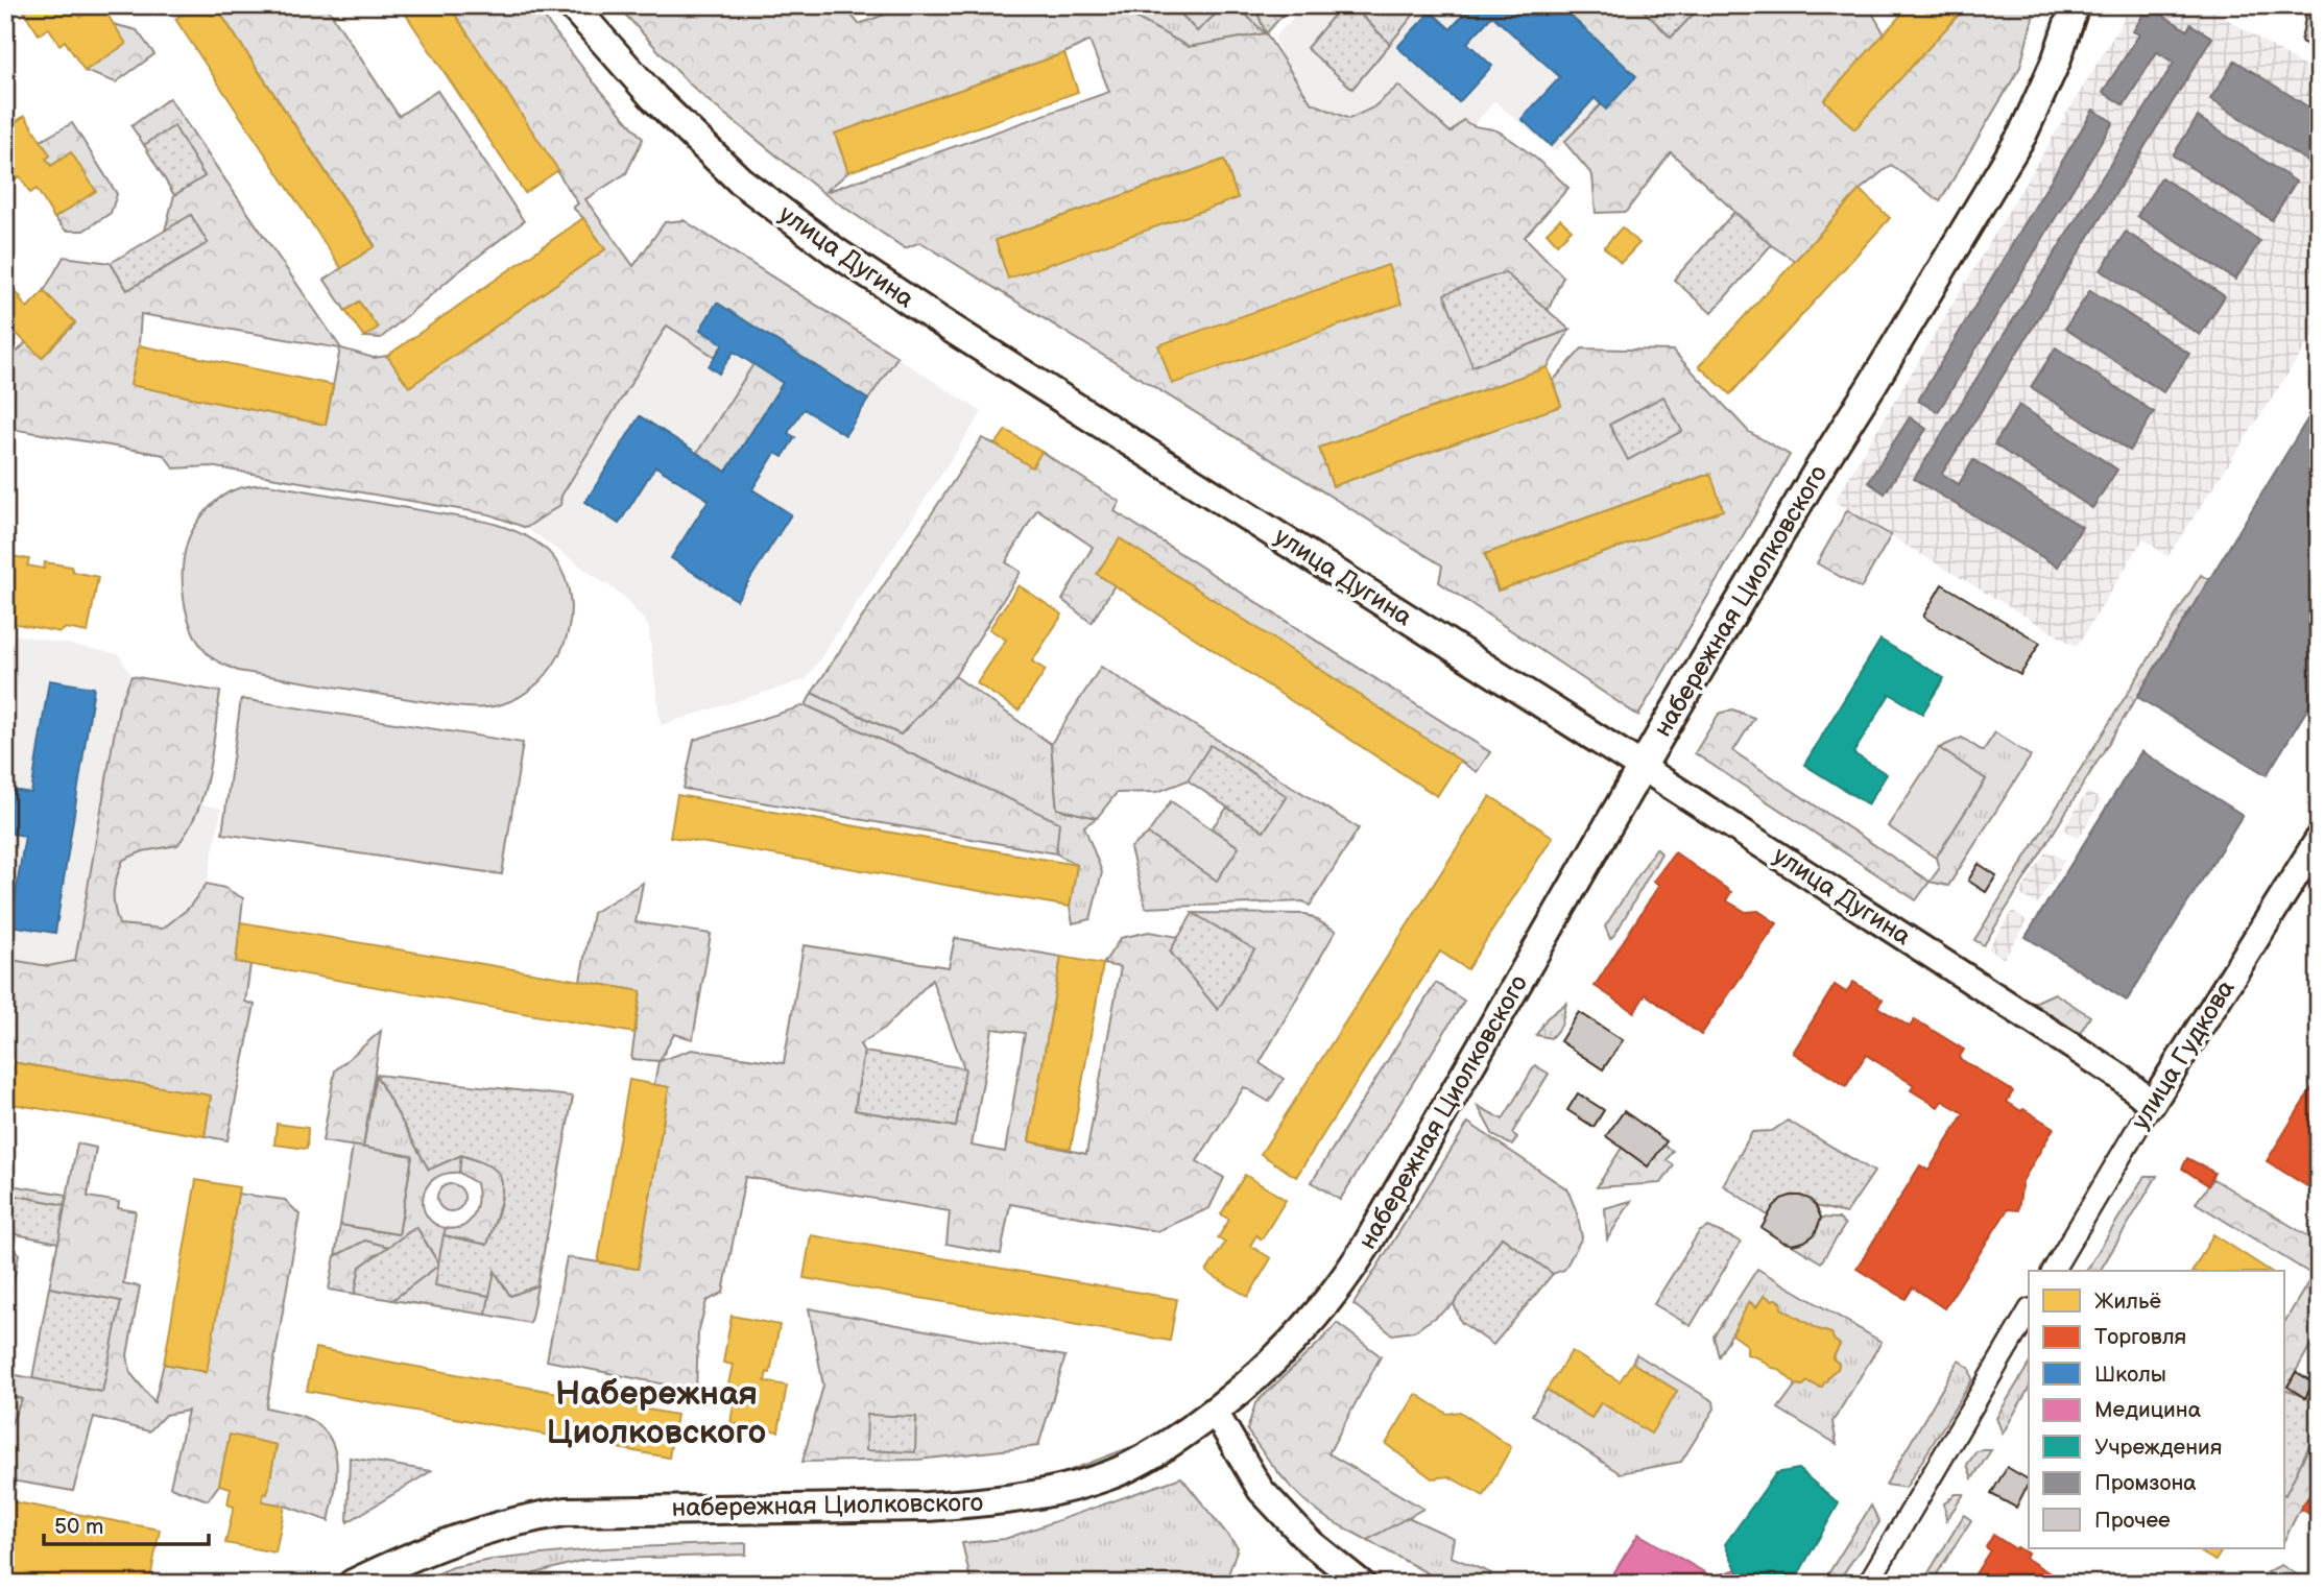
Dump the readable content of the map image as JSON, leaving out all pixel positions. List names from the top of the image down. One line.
{"streets":{"main road":["улица Дугина","набережная Циолковского"],"street":["улица Гудкова"]},"crossings":[["улица Дугина","набережная Циолковского"],["улица Дугина","улица Гудкова"]],"districts":["Набережная Циолковского"],"legend":["Жильё","Торговля","Школы","Медицина","Учреждения","Промзона","Прочее"],"scale_bar":"50 m"}
